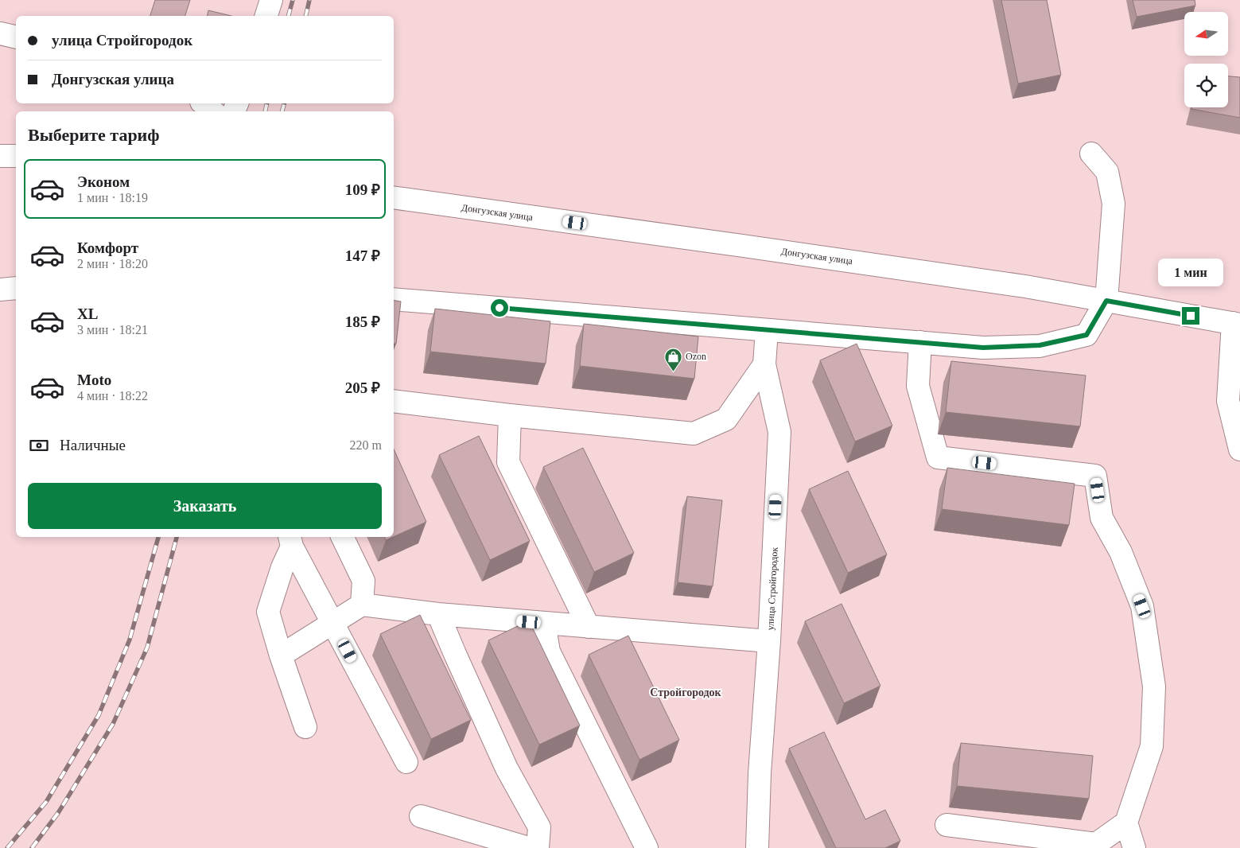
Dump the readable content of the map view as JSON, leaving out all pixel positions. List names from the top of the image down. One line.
{"streets":{"main road":["Донгузская улица","улица Стройгородок"]},"districts":["Стройгородок"],"places":{"shop":["Ozon"]},"north":"left","page":{"banner":["улица Стройгородок","Донгузская улица"],"heading":"Выберите тариф","list":[{"name":"Эконом","note":"1 мин · 18:19","value":"109 ₽"},{"name":"Комфорт","note":"2 мин · 18:20","value":"147 ₽"},{"name":"XL","note":"3 мин · 18:21","value":"185 ₽"},{"name":"Moto","note":"4 мин · 18:22","value":"205 ₽"}],"bubble":"1 мин","pay":["Наличные","220 m"],"buttons":"Заказать"}}
